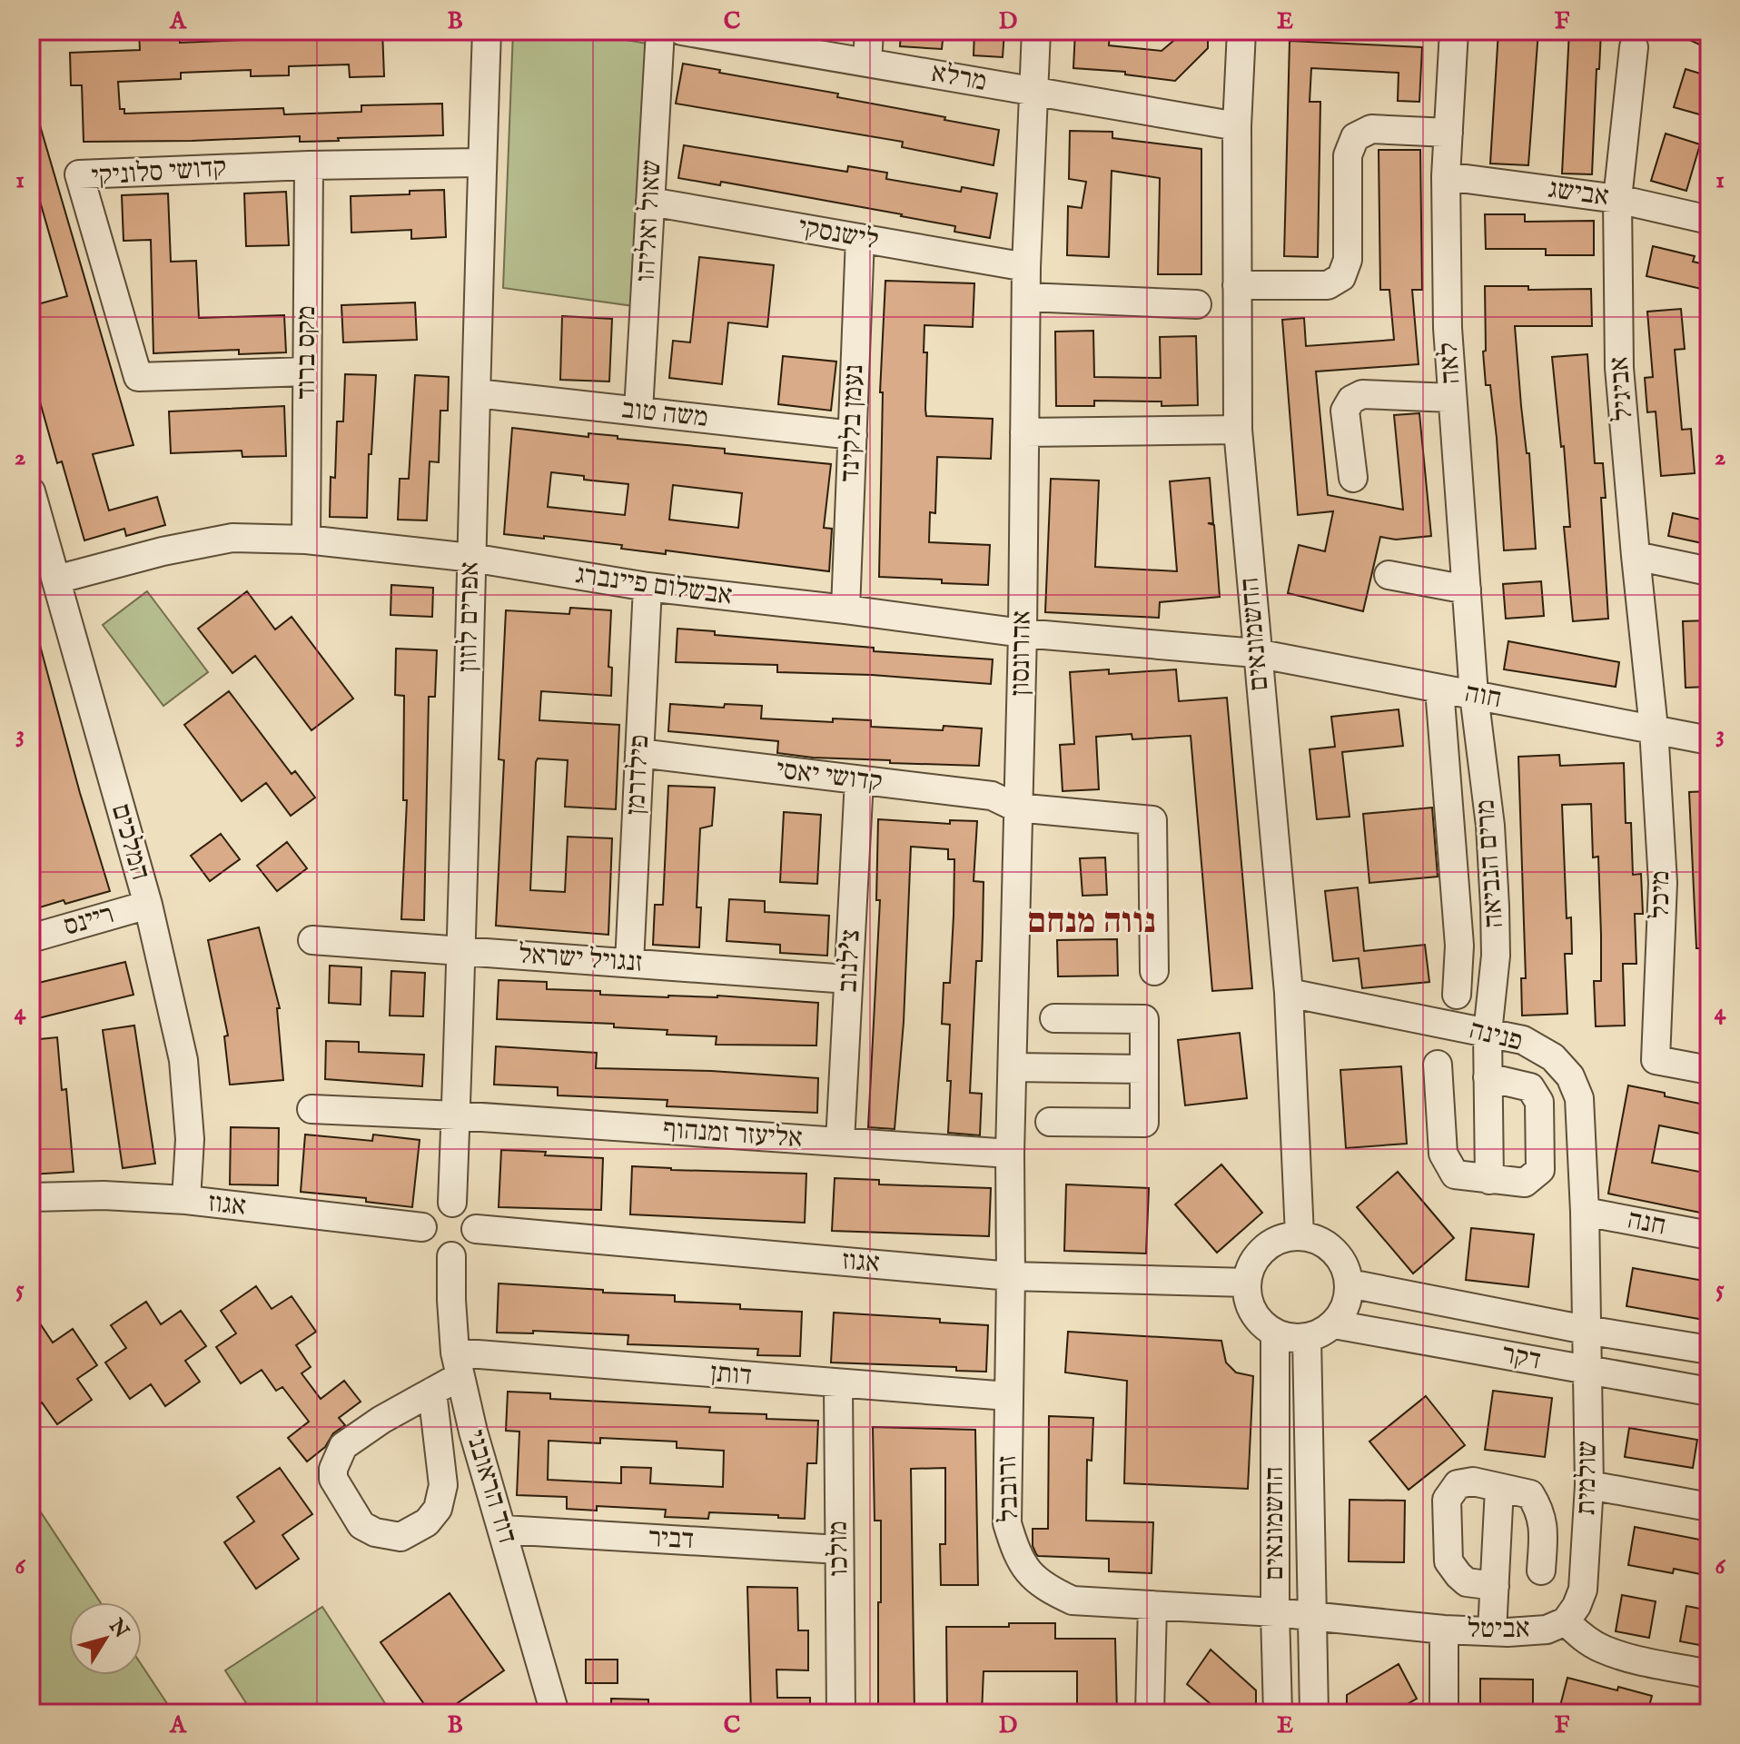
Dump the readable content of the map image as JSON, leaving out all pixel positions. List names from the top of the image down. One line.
{"streets":{"street":["מרלא","קדושי סלוניקי","אבישג","שאול ואליהו","לישנסקי","מקס ברוד","לאה","אביגיל","משה טוב","נעמן בלקינד","אבשלום פיינברג","אפרים לוזון","החשמונאים","אהרונסון","חוה","פילדרמן","קדושי יאסי","המלכים","מרים הנביאה","מיכל","ריינס","זנגויל ישראל","צ'לנוב","פנינה","אליעזר זמנהוף","אגוז","חנה","דקר","דותן","שולמית","דוד הראובני","זרובבל","דביר","מולכו","אביטל"]},"crossings":[["מרלא","החשמונאים"],["מרלא","אהרונסון"],["קדושי סלוניקי","מקס ברוד"],["קדושי סלוניקי","אפרים לוזון"],["אבישג","לאה"],["אבישג","אביגיל"],["שאול ואליהו","לישנסקי"],["שאול ואליהו","משה טוב"],["לישנסקי","נעמן בלקינד"],["לישנסקי","אהרונסון"],["מקס ברוד","אבשלום פיינברג"],["לאה","חוה"],["לאה","מרים הנביאה"],["אביגיל","חוה"],["אביגיל","מיכל"],["משה טוב","נעמן בלקינד"],["משה טוב","אפרים לוזון"],["נעמן בלקינד","אבשלום פיינברג"],["אבשלום פיינברג","אפרים לוזון"],["אבשלום פיינברג","החשמונאים"],["אבשלום פיינברג","אהרונסון"],["אבשלום פיינברג","חוה"],["אבשלום פיינברג","פילדרמן"],["אבשלום פיינברג","המלכים"],["אפרים לוזון","זנגויל ישראל"],["אפרים לוזון","אליעזר זמנהוף"],["אפרים לוזון","אגוז"],["אפרים לוזון","דוד הראובני"],["החשמונאים","חוה"],["החשמונאים","פנינה"],["החשמונאים","אגוז"],["החשמונאים","דקר"],["החשמונאים","זרובבל"],["החשמונאים","אביטל"],["אהרונסון","קדושי יאסי"],["אהרונסון","אליעזר זמנהוף"],["אהרונסון","אגוז"],["אהרונסון","זרובבל"],["חוה","מרים הנביאה"],["חוה","מיכל"],["פילדרמן","קדושי יאסי"],["פילדרמן","זנגויל ישראל"],["קדושי יאסי","צ'לנוב"],["המלכים","ריינס"],["המלכים","אגוז"],["מרים הנביאה","פנינה"],["זנגויל ישראל","צ'לנוב"],["צ'לנוב","אליעזר זמנהוף"],["פנינה","חנה"],["פנינה","דקר"],["פנינה","שולמית"],["אגוז","דקר"],["אגוז","דוד הראובני"],["אגוז","זרובבל"],["דקר","שולמית"],["דותן","דוד הראובני"],["דותן","זרובבל"],["דותן","מולכו"],["שולמית","אביטל"],["דוד הראובני","דביר"],["זרובבל","אביטל"],["דביר","מולכו"]],"districts":["נווה מנחם"],"north":"top right","grid":{"columns":["A","B","C","D","E","F"],"rows":["1","2","3","4","5","6"]}}
